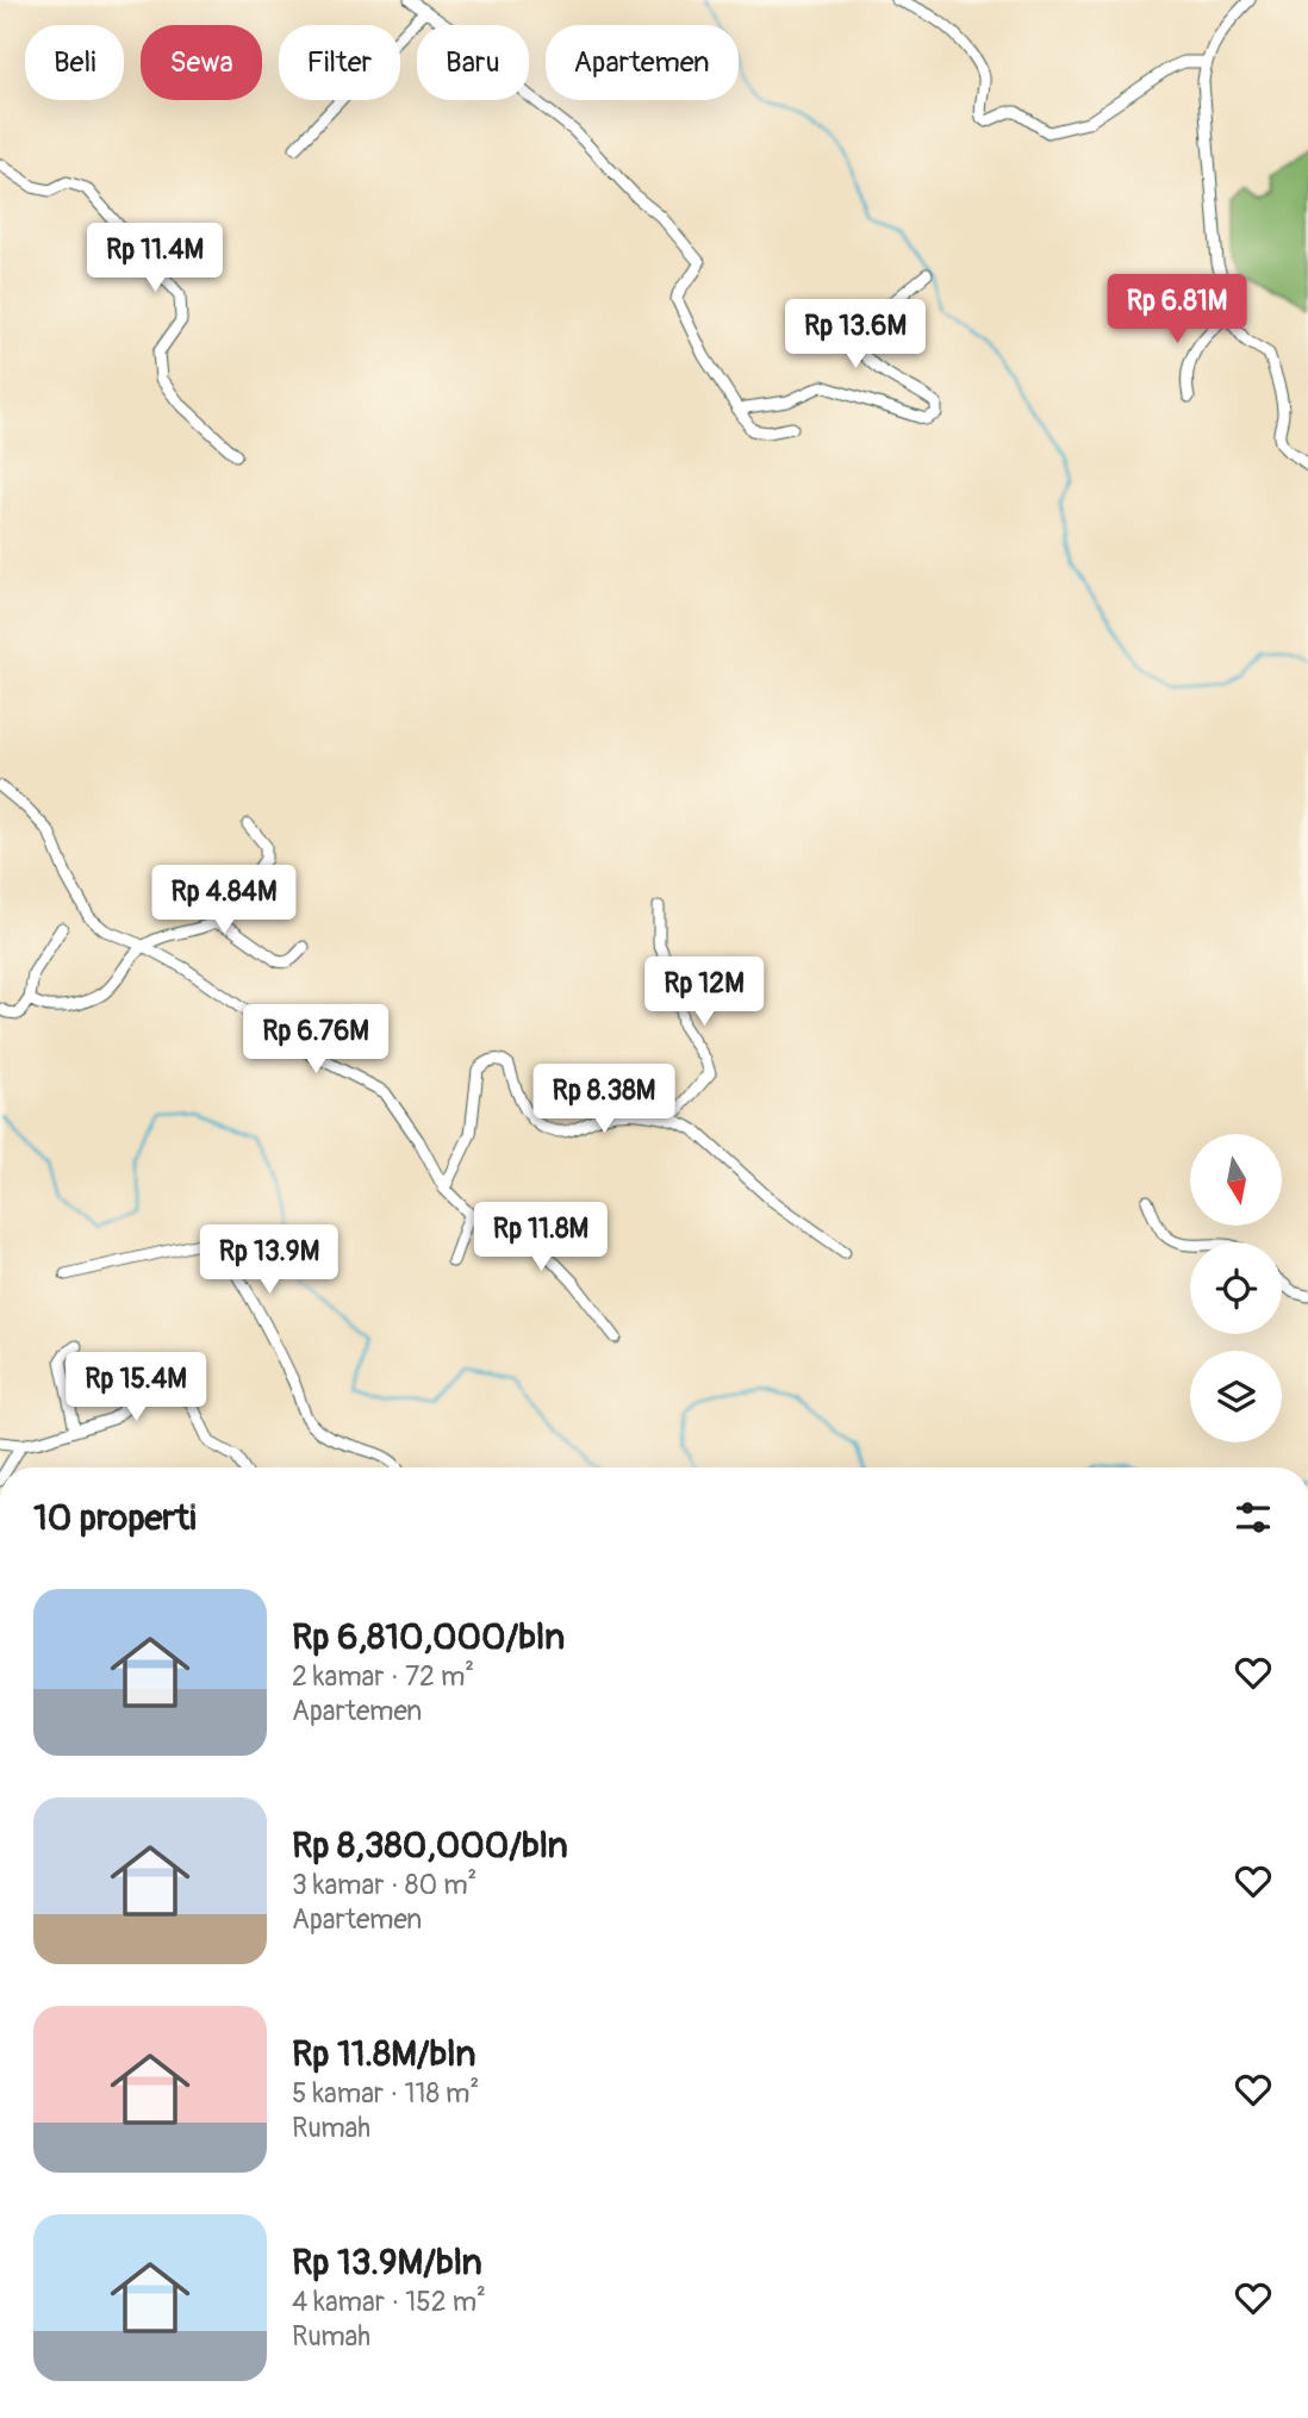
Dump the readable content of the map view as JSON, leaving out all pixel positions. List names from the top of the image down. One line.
{"north":"bottom","page":{"chip":["Beli","Sewa","Filter","Baru","Apartemen"],"price":["Rp 11.4M","Rp 6.81M","Rp 13.6M","Rp 4.84M","Rp 12M","Rp 6.76M","Rp 8.38M","Rp 11.8M","Rp 13.9M","Rp 15.4M"],"heading":"10 properti","list":[{"name":"Rp 6,810,000/bln","note":"2 kamar · 72 m² · Apartemen"},{"name":"Rp 8,380,000/bln","note":"3 kamar · 80 m² · Apartemen"},{"name":"Rp 11.8M/bln","note":"5 kamar · 118 m² · Rumah"},{"name":"Rp 13.9M/bln","note":"4 kamar · 152 m² · Rumah"}]}}
